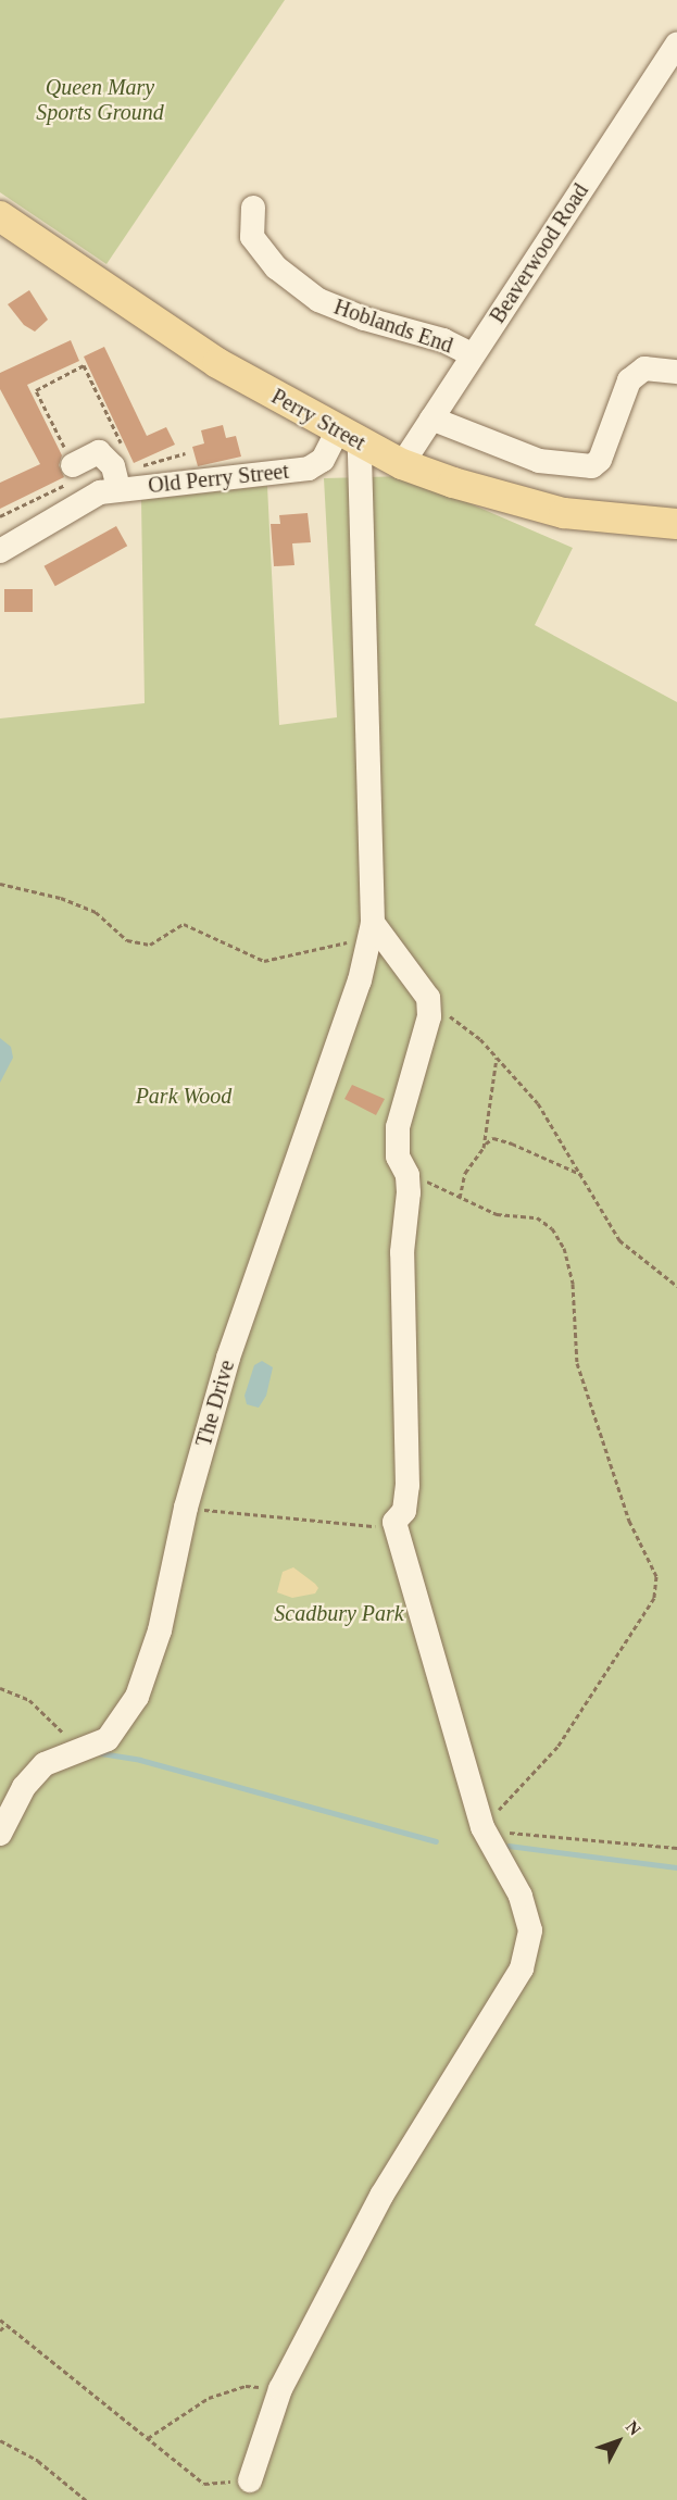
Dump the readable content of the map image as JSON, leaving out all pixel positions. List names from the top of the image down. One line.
{"streets":{"main road":["Perry Street"],"street":["Beaverwood Road","Hoblands End","Old Perry Street","The Drive"]},"crossings":[["Beaverwood Road","Hoblands End"],["Beaverwood Road","Perry Street"],["Perry Street","Old Perry Street"],["Perry Street","The Drive"],["Old Perry Street","The Drive"]],"parks":["Queen Mary Sports Ground","Park Wood","Scadbury Park"],"north":"top right"}
